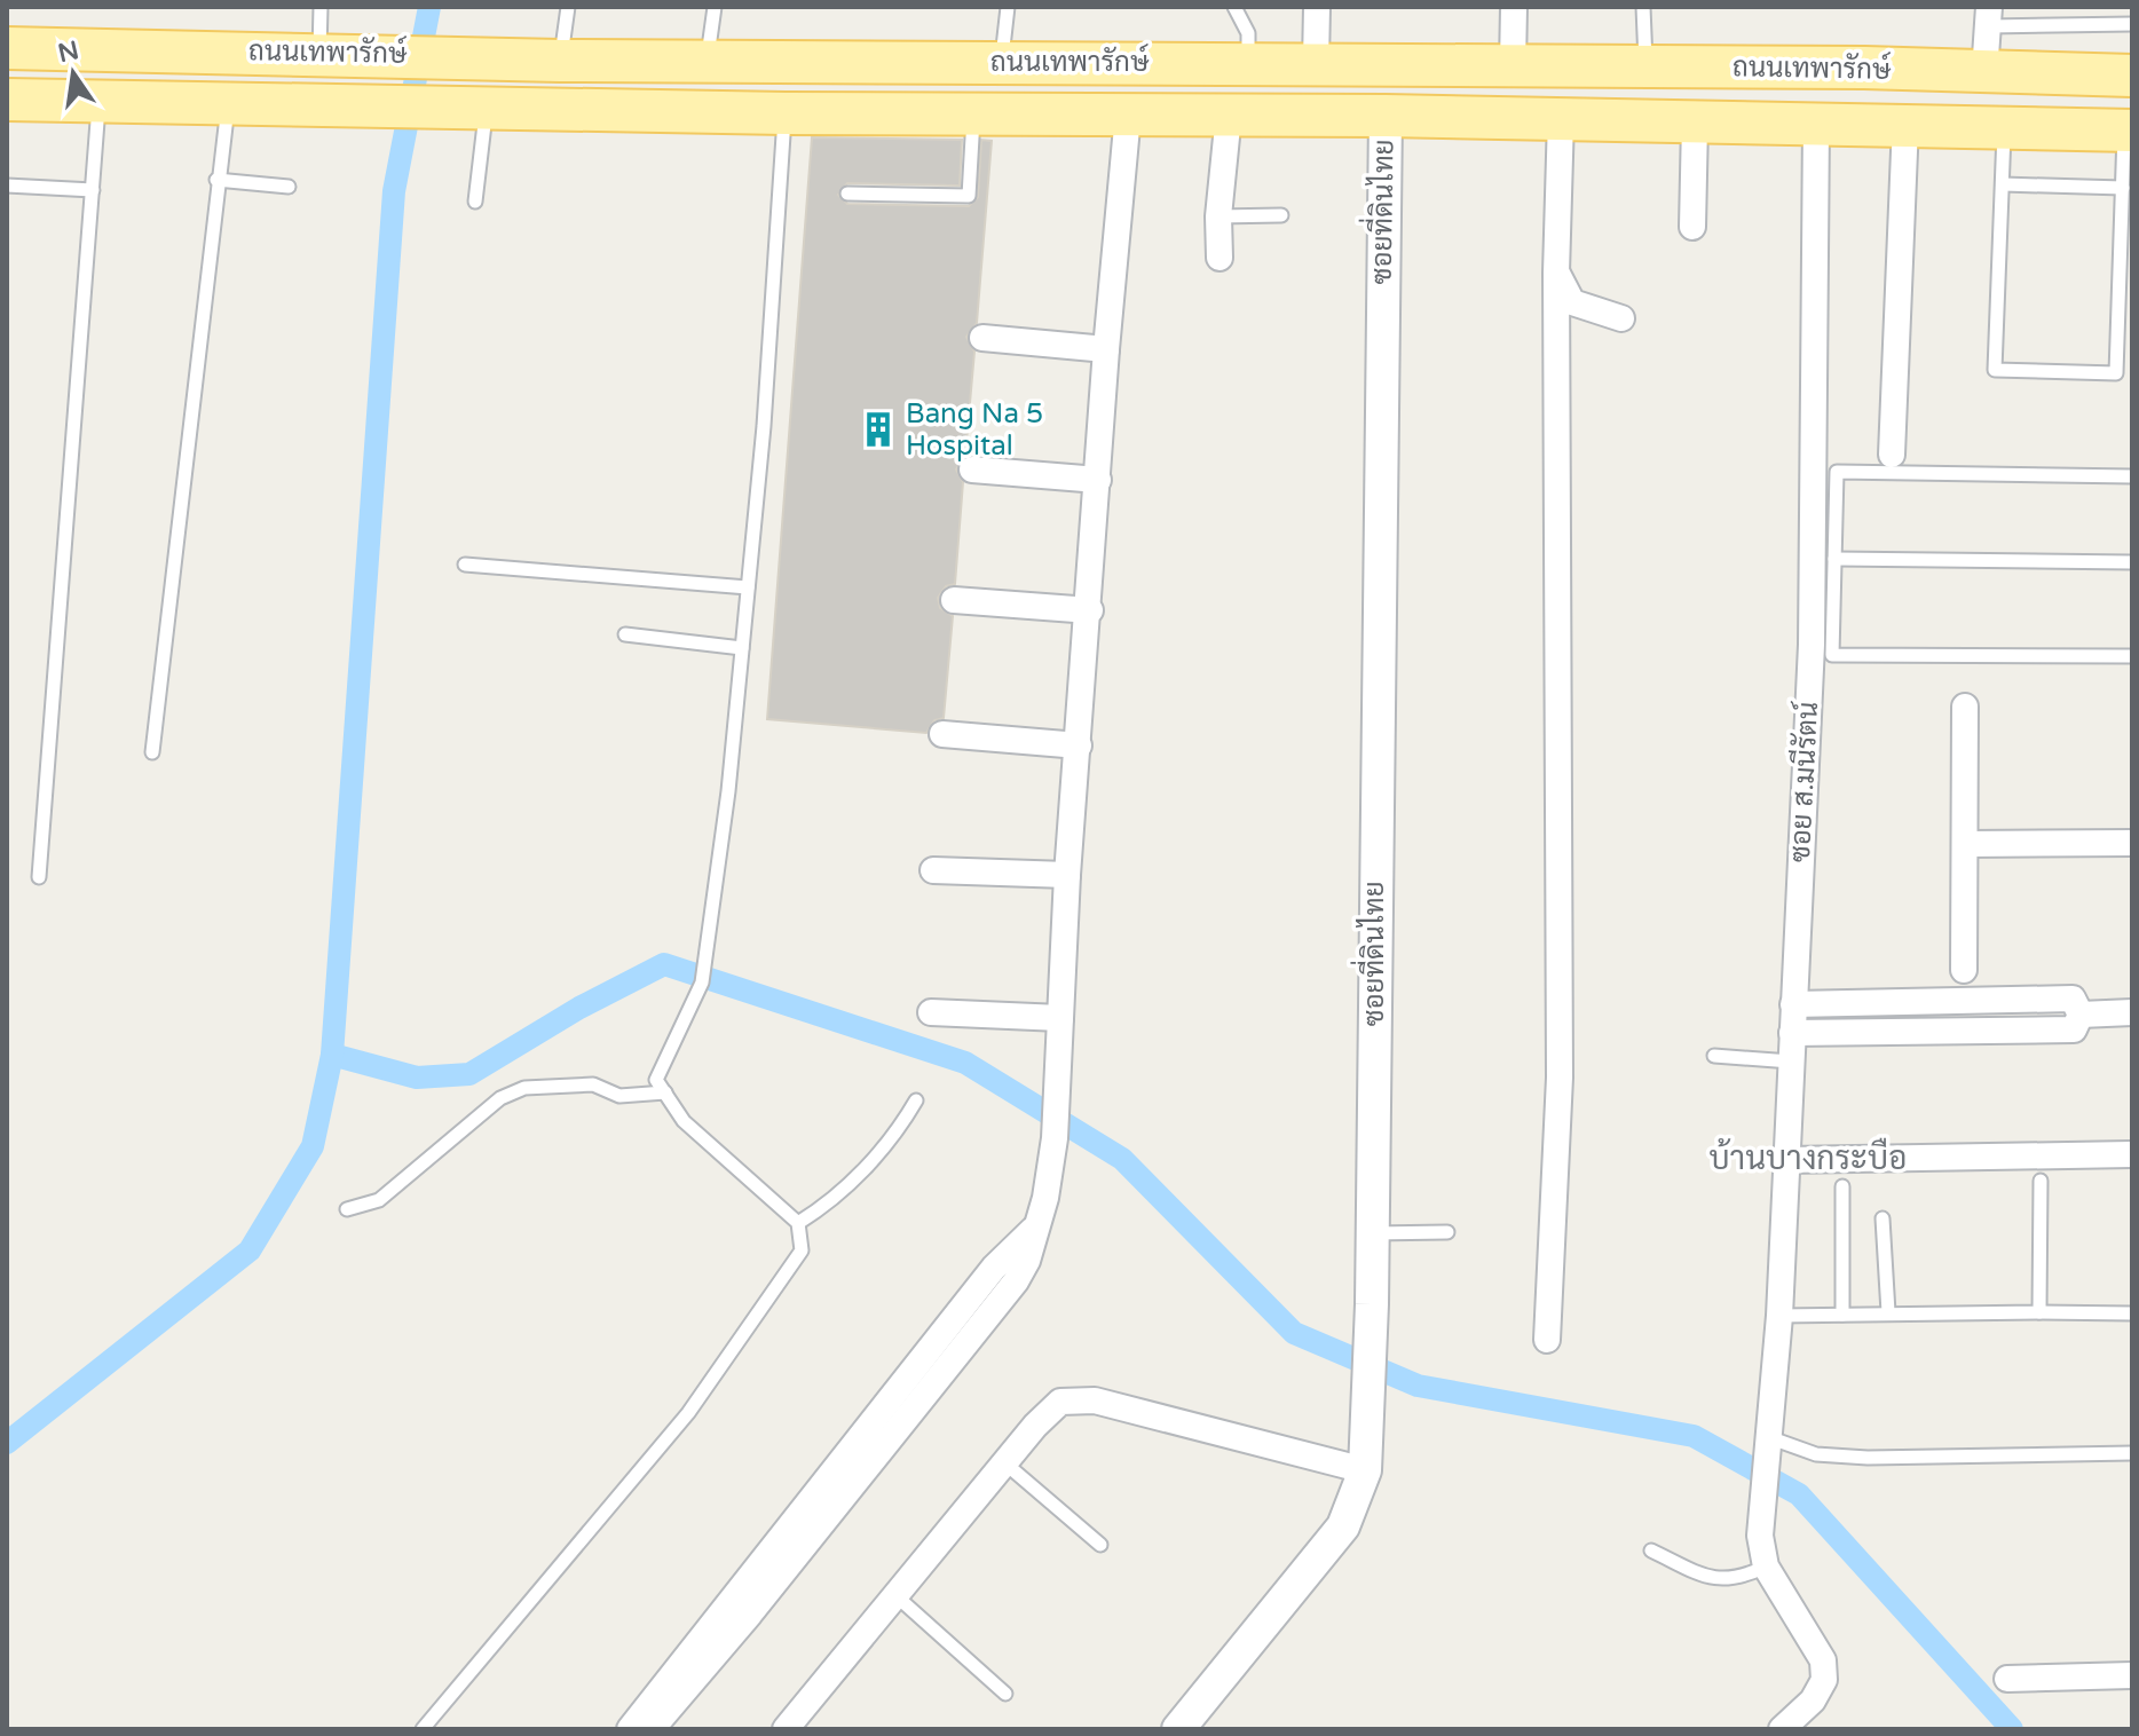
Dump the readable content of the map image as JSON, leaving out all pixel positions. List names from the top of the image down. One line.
{"streets":{"main road":["ถนนเทพารักษ์"],"street":["ซอยที่ดินไทย","ซอย ส.มนีรัตน์"]},"crossings":[["ถนนเทพารักษ์","ซอยที่ดินไทย"],["ถนนเทพารักษ์","ซอย ส.มนีรัตน์"]],"districts":["บ้านบางกระบือ"],"places":{"building":["Bang Na 5 Hospital"]},"north":"top"}
